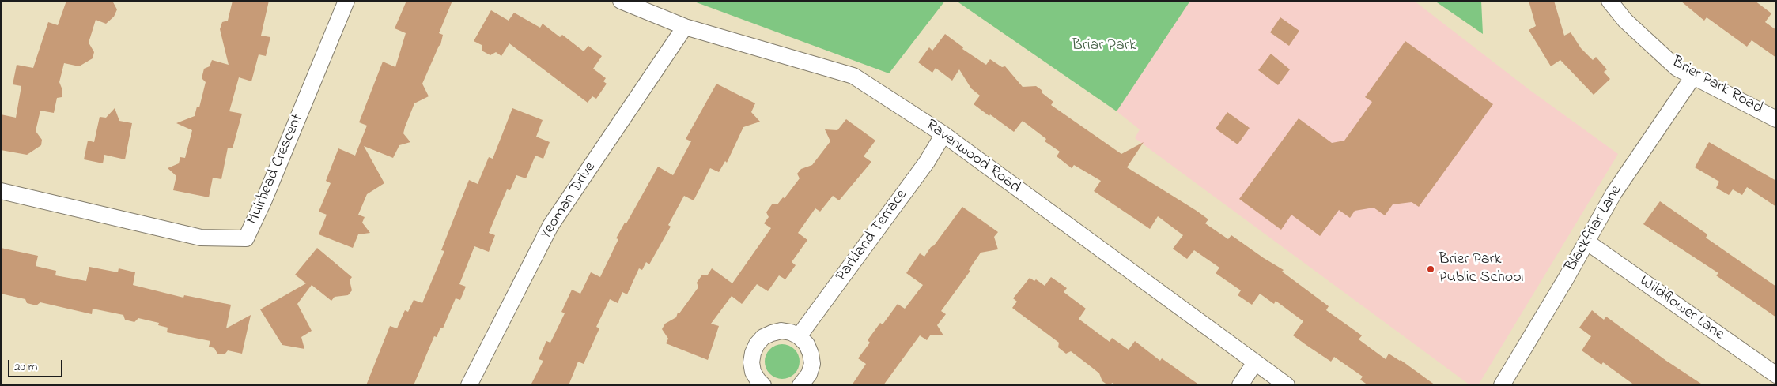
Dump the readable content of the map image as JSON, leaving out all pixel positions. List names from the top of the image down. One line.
{"streets":{"street":["Brier Park Road","Ravenwood Road","Muirhead Crescent","Yeoman Drive","Blackfriar Lane","Parkland Terrace","Wildflower Lane"]},"crossings":[["Brier Park Road","Blackfriar Lane"],["Ravenwood Road","Yeoman Drive"],["Ravenwood Road","Parkland Terrace"],["Blackfriar Lane","Wildflower Lane"]],"parks":["Briar Park"],"places":["Brier Park Public School"],"scale_bar":"20 m"}
